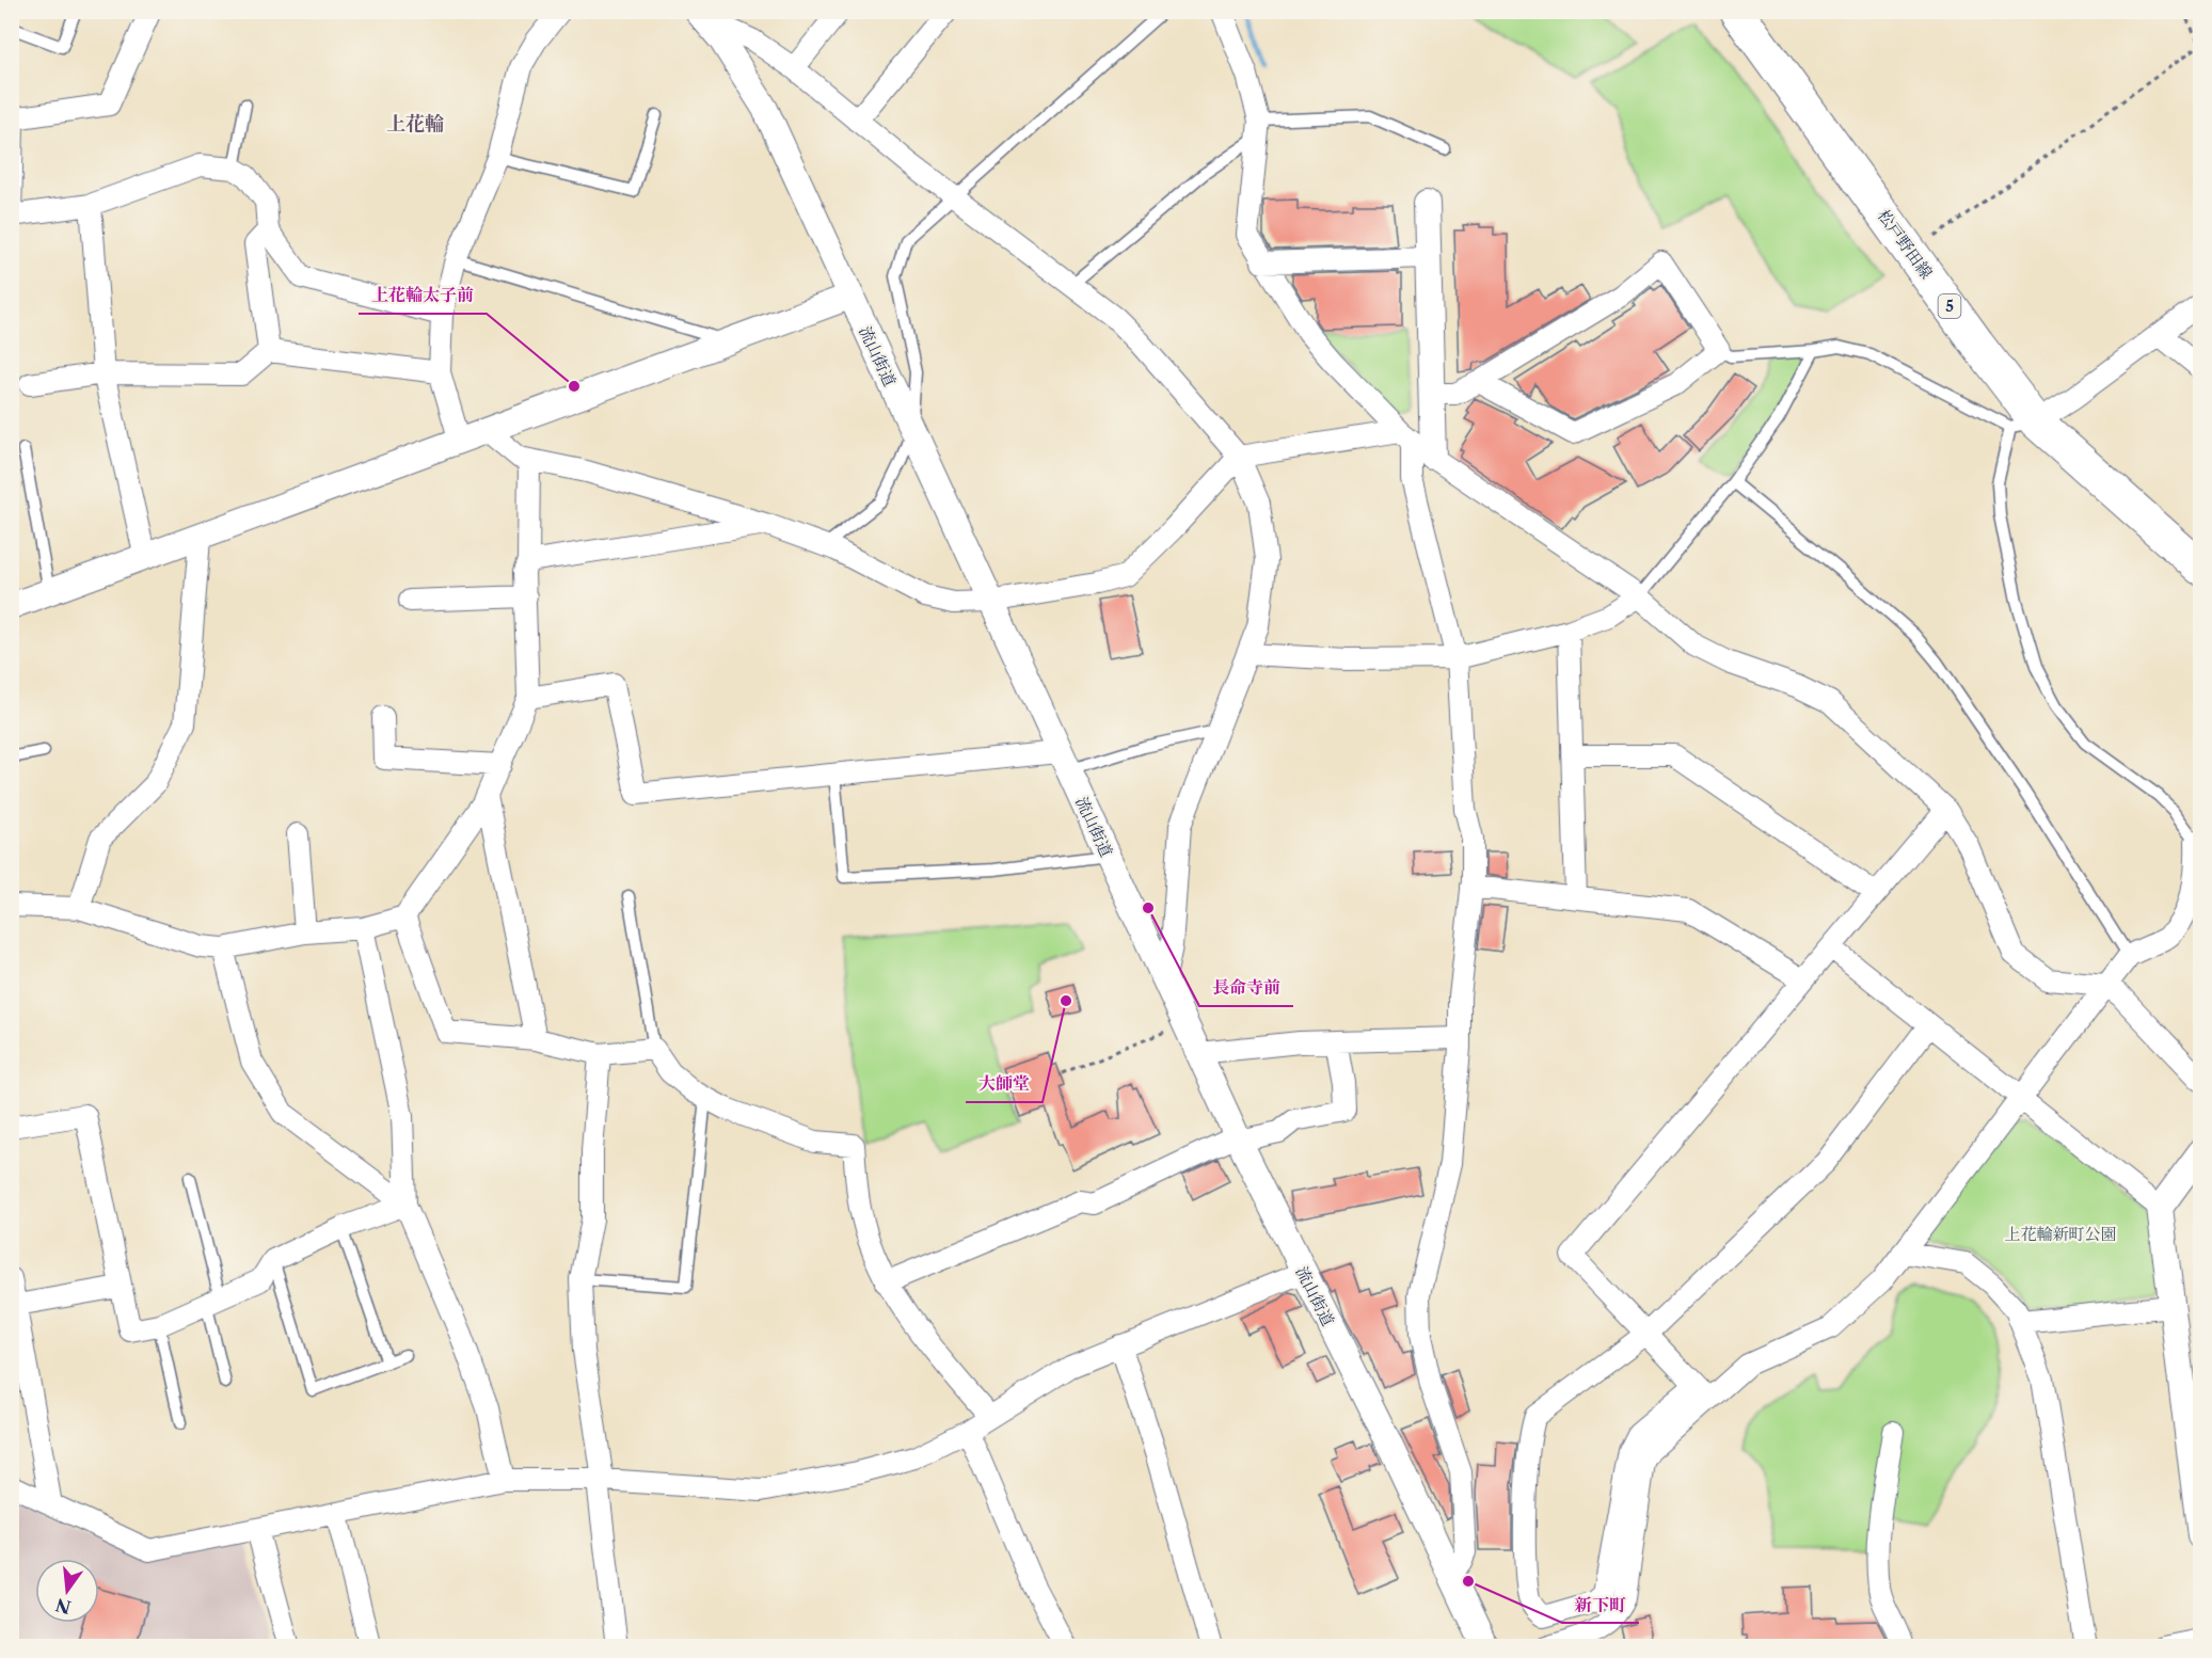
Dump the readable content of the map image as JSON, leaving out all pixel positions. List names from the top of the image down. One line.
{"streets":{"main road":["松戸野田線","5"],"street":["流山街道"]},"districts":["上花輪"],"parks":["上花輪新町公園"],"places":["上花輪太子前","長命寺前","大師堂","新下町"],"north":"bottom"}
